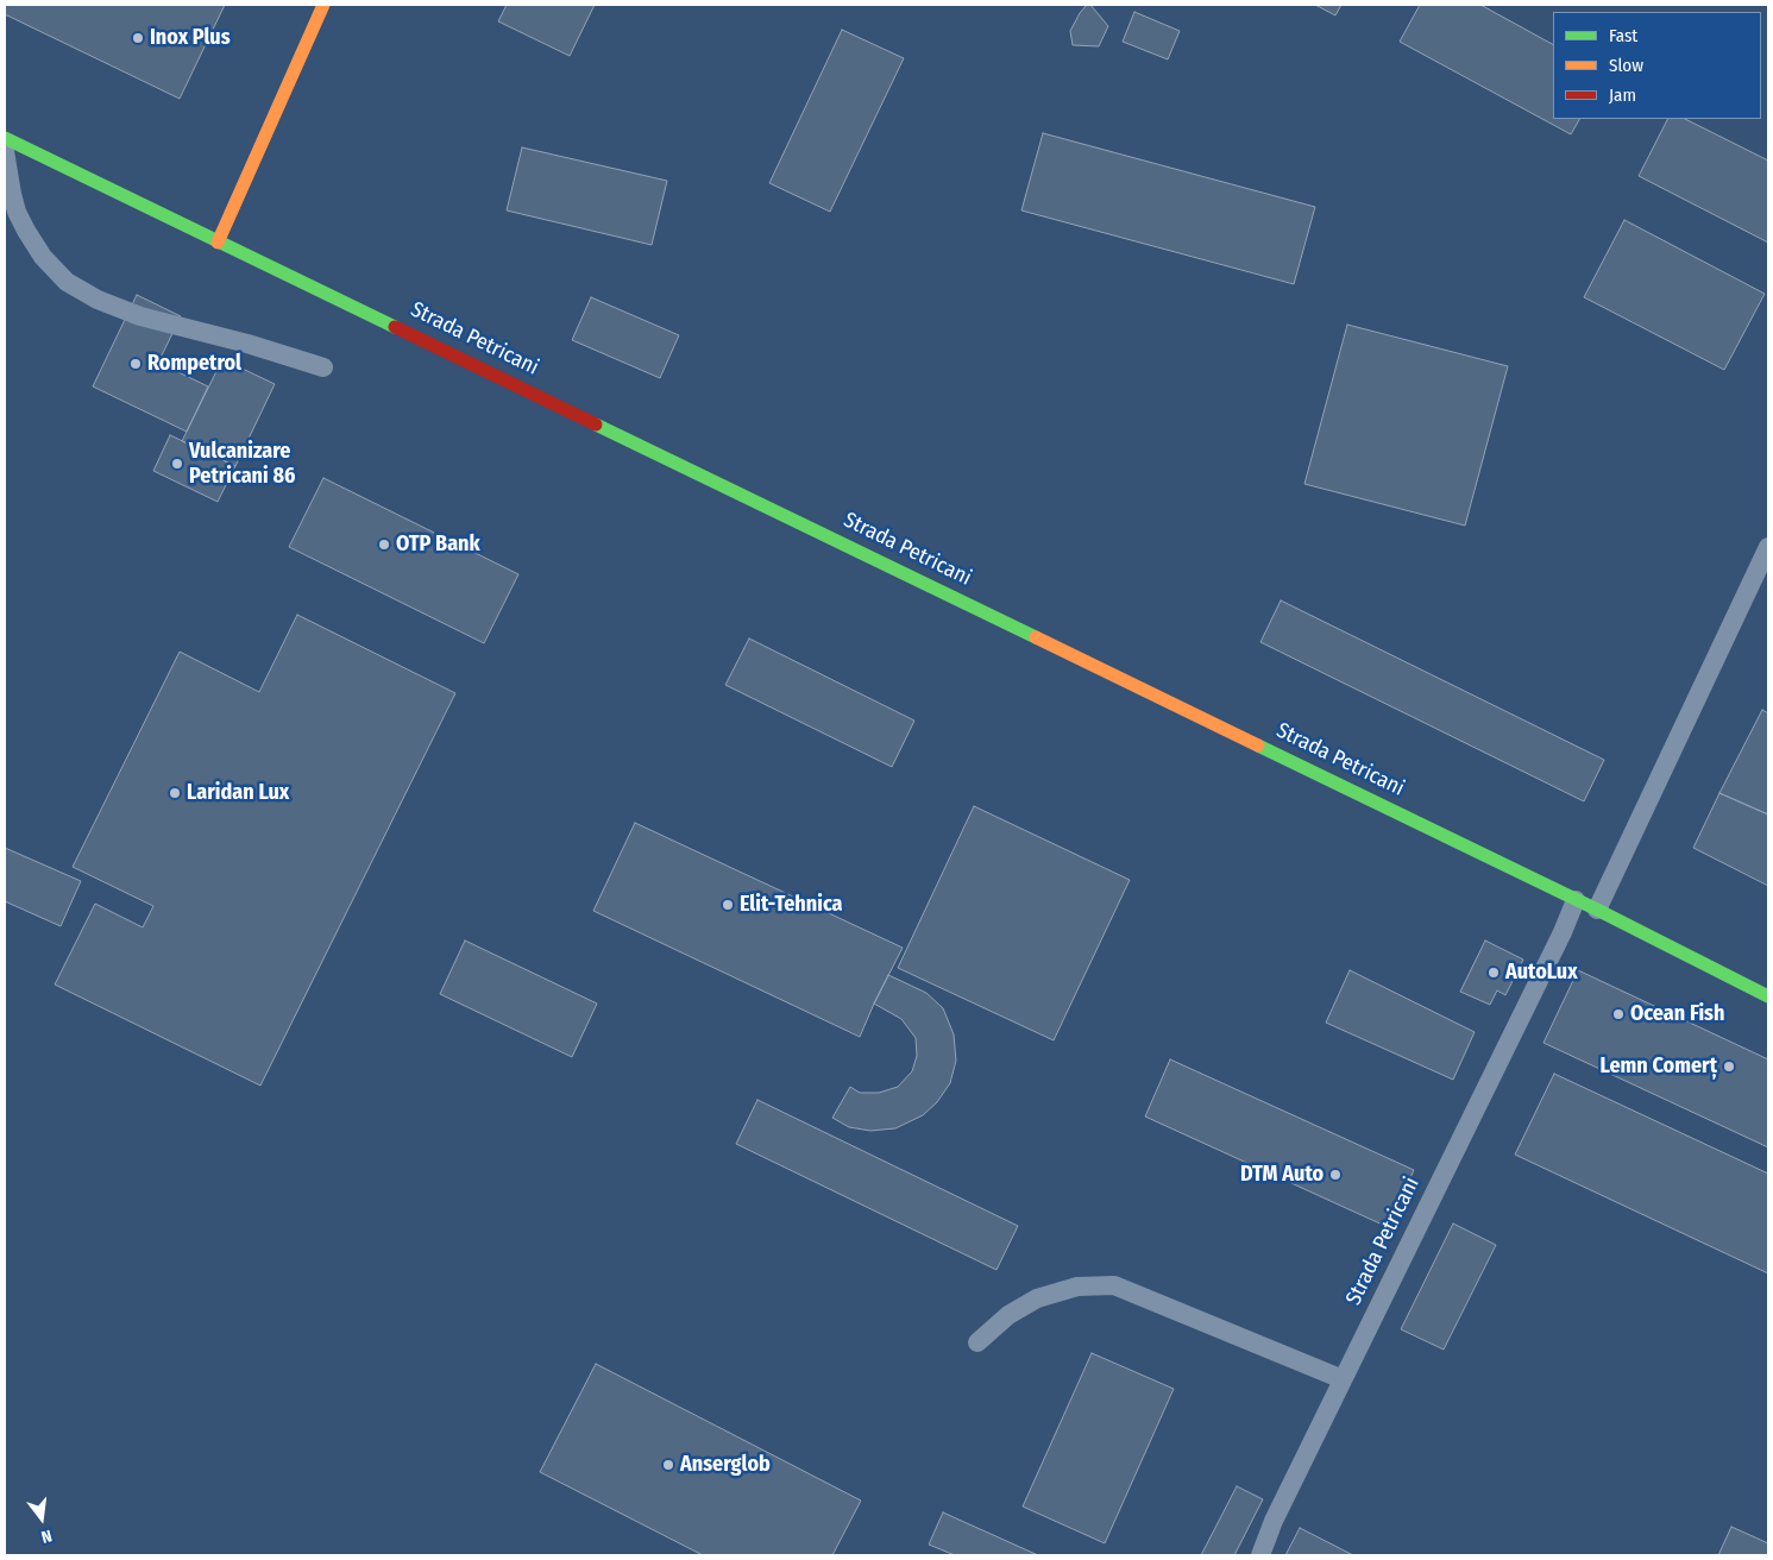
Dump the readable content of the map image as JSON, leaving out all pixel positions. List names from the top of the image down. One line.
{"streets":{"main road":["Strada Petricani"]},"places":["Inox Plus","Rompetrol","Vulcanizare Petricani 86","OTP Bank","Laridan Lux","Elit-Tehnica","AutoLux","Ocean Fish","Lemn Comerț","DTM Auto","Anserglob"],"legend":["Fast","Slow","Jam"],"north":"bottom"}
